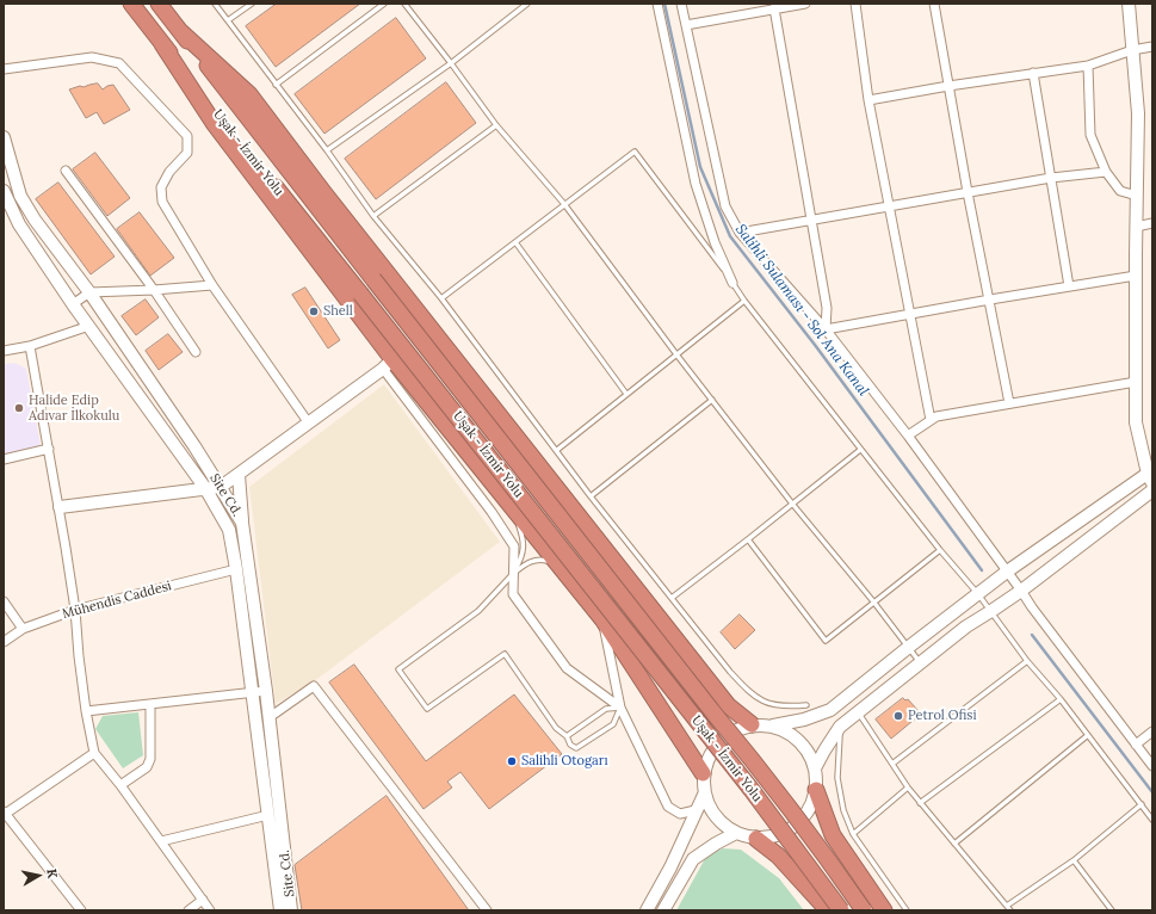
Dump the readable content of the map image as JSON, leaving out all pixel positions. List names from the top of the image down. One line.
{"streets":{"highway":["Uşak - İzmir Yolu"],"main road":["Site Cd."],"street":["Mühendis Caddesi"]},"crossings":[["Site Cd.","Mühendis Caddesi"]],"water":["Salihli Sulaması - Sol Ana Kanal"],"places":["Shell","Halide Edip Adıvar İlkokulu","Petrol Ofisi","Salihli Otogarı"],"north":"right"}
